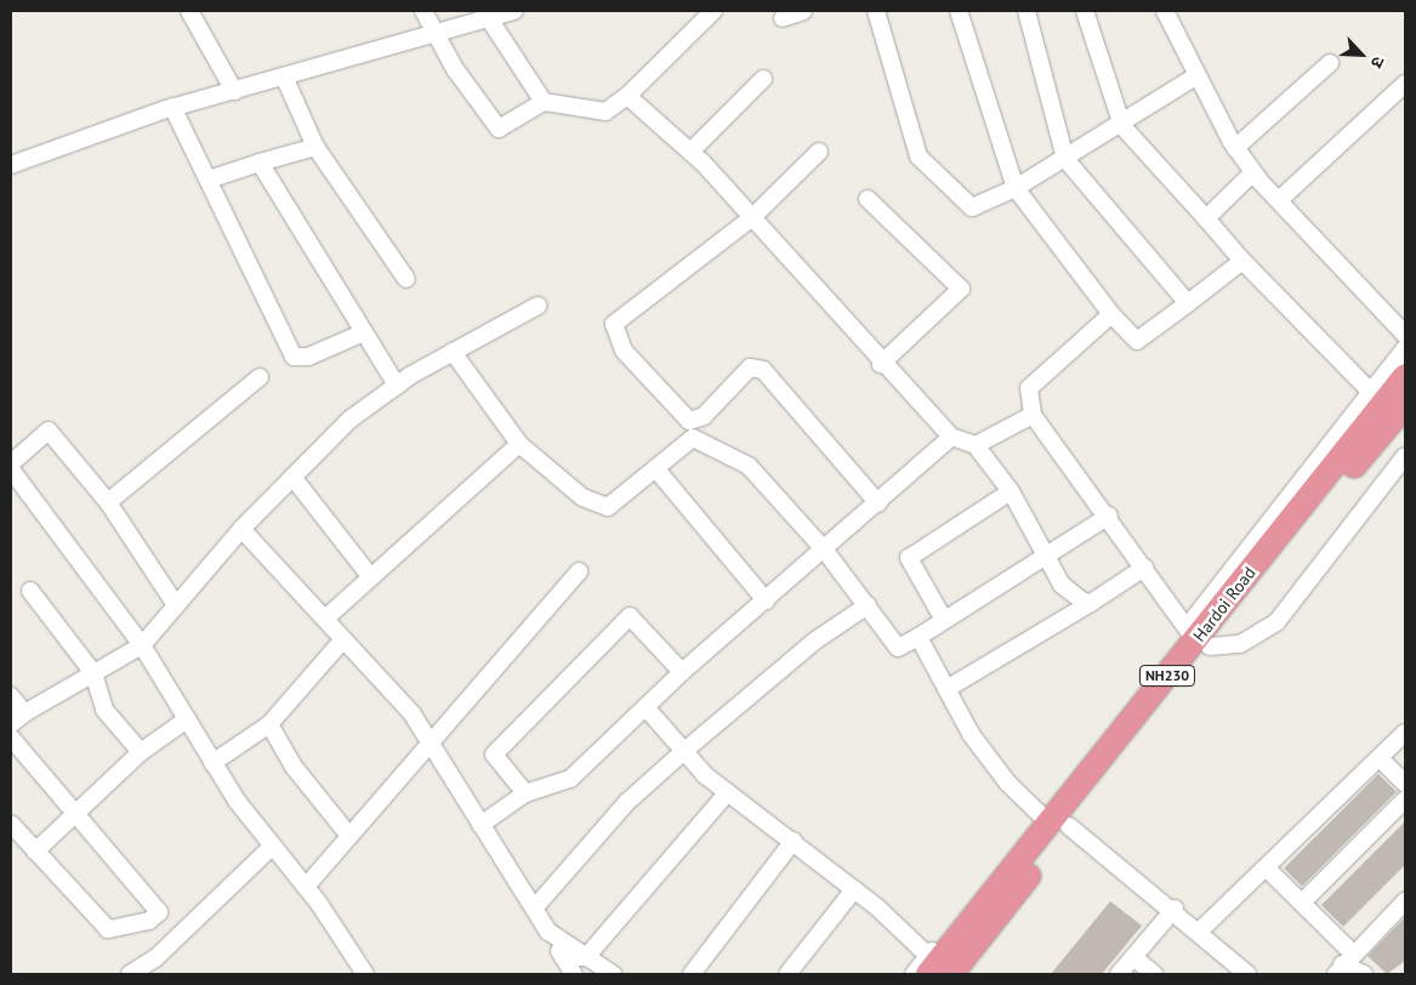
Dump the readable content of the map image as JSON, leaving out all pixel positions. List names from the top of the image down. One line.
{"streets":{"highway":["Hardoi Road","NH230"]},"north":"bottom right"}
